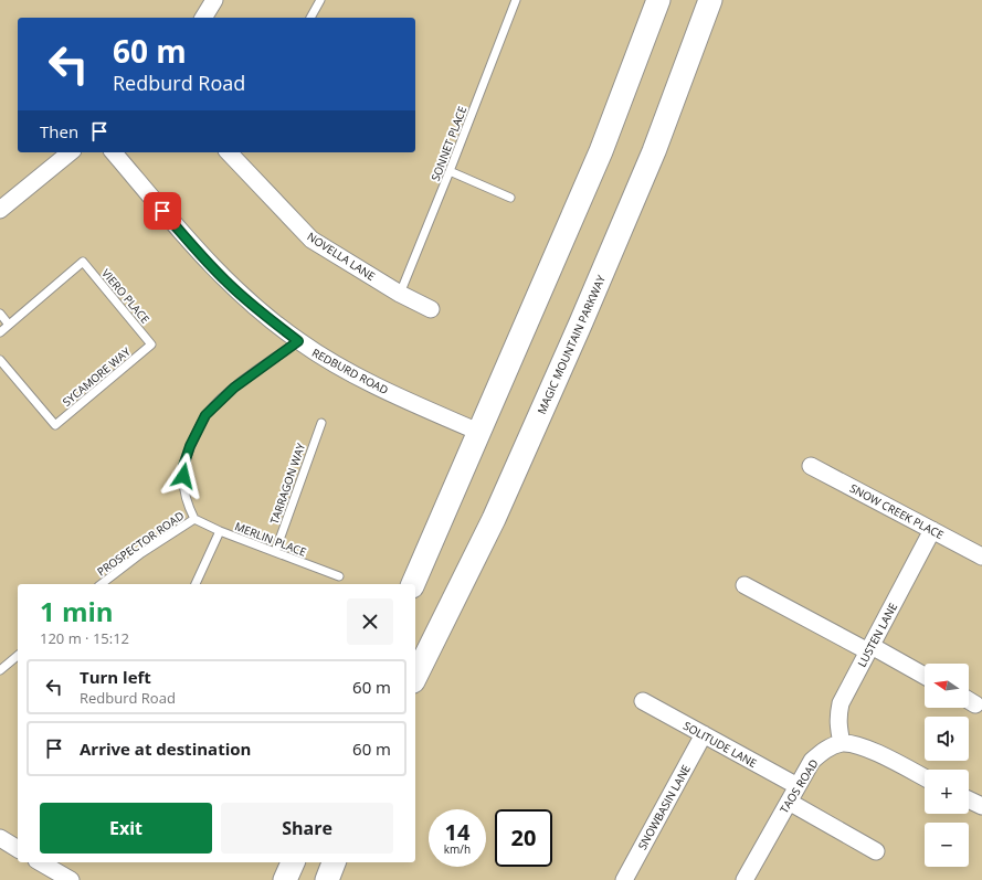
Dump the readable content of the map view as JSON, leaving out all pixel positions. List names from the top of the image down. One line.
{"streets":{"street":["NOVELLA LANE","MAGIC MOUNTAIN PARKWAY","REDBURD ROAD","SNOW CREEK PLACE","LUSTEN LANE","SOLITUDE LANE","TAOS ROAD","SNOWBASIN LANE"],"lane":["SONNET PLACE","VIERO PLACE","SYCAMORE WAY","TARRAGON WAY","MERLIN PLACE","PROSPECTOR ROAD"]},"crossings":[["SONNET PLACE","NOVELLA LANE"],["VIERO PLACE","SYCAMORE WAY"],["TARRAGON WAY","MERLIN PLACE"],["SNOW CREEK PLACE","LUSTEN LANE"],["MERLIN PLACE","PROSPECTOR ROAD"],["LUSTEN LANE","TAOS ROAD"],["SOLITUDE LANE","TAOS ROAD"],["SOLITUDE LANE","SNOWBASIN LANE"]],"north":"left","page":{"turn":["60 m","Redburd Road"],"then":"Then","heading":["1 min","120 m · 15:12"],"list":[{"name":"Turn left","note":"Redburd Road","value":"60 m"},{"name":"Arrive at destination","value":"60 m"}],"map_buttons":["+","−"],"buttons":["Exit","Share"],"speed":"14 km/h","limit":"20"}}
